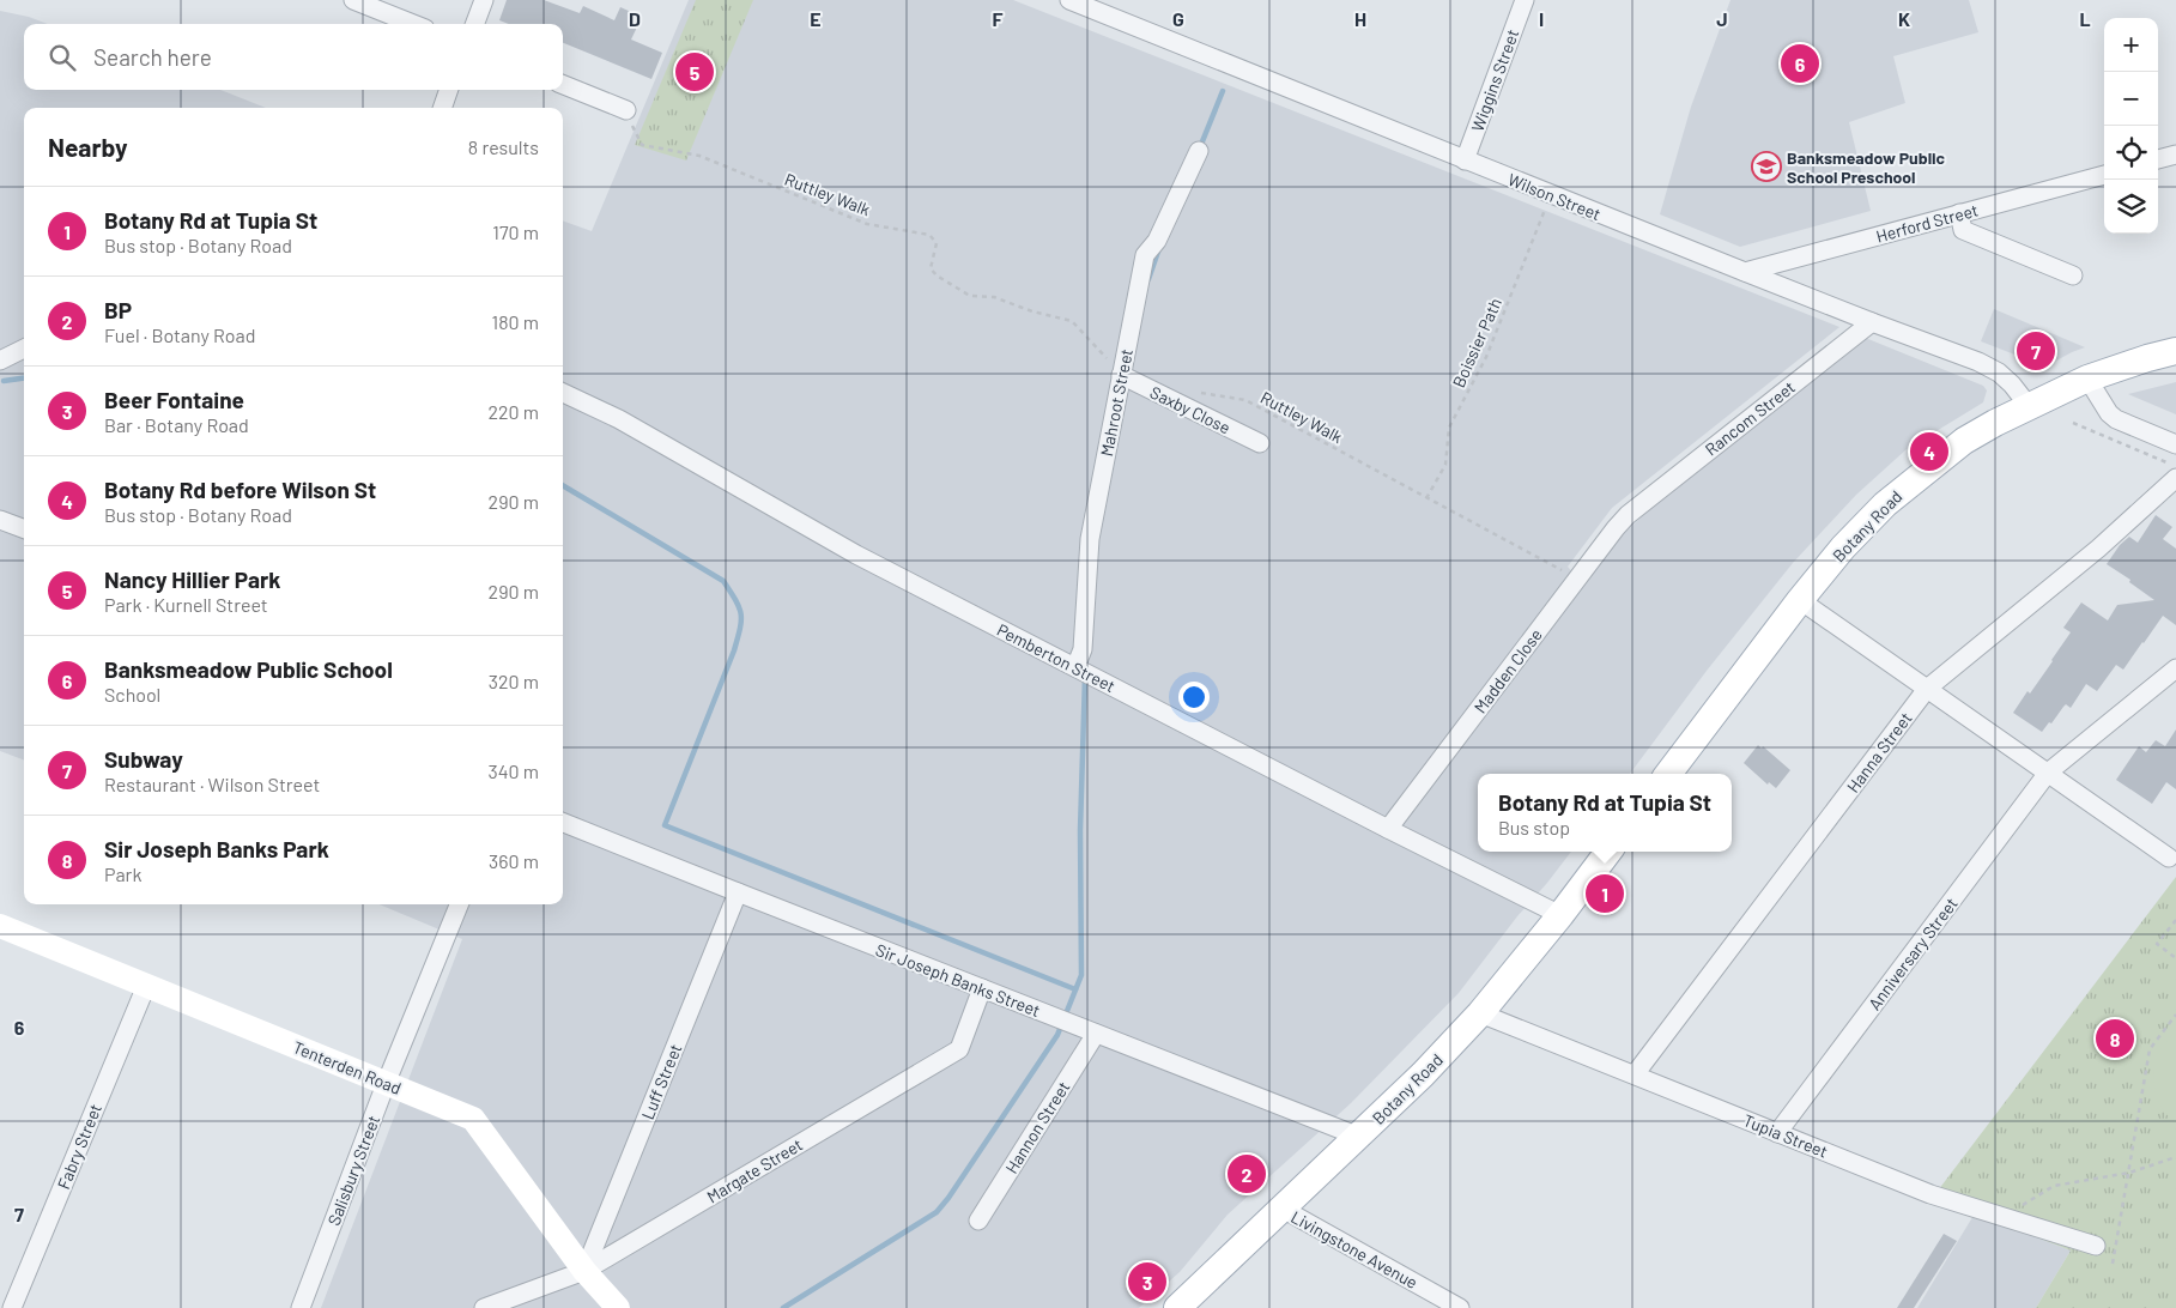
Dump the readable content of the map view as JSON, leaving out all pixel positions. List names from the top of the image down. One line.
{"streets":{"main road":["Botany Road"],"street":["Wiggins Street","Wilson Street","Herford Street","Mahroot Street","Saxby Close","Rancom Street","Pemberton Street","Madden Close","Hanna Street","Anniversary Street","Sir Joseph Banks Street","Tenterden Road","Luff Street","Hannon Street","Tupia Street","Fabry Street","Salisbury Street","Margate Street","Livingstone Avenue"],"path":["Ruttley Walk","Boissier Path"]},"crossings":[["Wiggins Street","Wilson Street"],["Ruttley Walk","Boissier Path"],["Ruttley Walk","Mahroot Street"],["Ruttley Walk","Saxby Close"],["Ruttley Walk","Madden Close"],["Wilson Street","Herford Street"],["Wilson Street","Boissier Path"],["Wilson Street","Rancom Street"],["Wilson Street","Botany Road"],["Mahroot Street","Saxby Close"],["Mahroot Street","Pemberton Street"],["Rancom Street","Madden Close"],["Botany Road","Pemberton Street"],["Botany Road","Sir Joseph Banks Street"],["Botany Road","Tupia Street"],["Botany Road","Livingstone Avenue"],["Pemberton Street","Madden Close"],["Hanna Street","Tupia Street"],["Anniversary Street","Tupia Street"],["Sir Joseph Banks Street","Luff Street"],["Sir Joseph Banks Street","Hannon Street"],["Sir Joseph Banks Street","Margate Street"],["Tenterden Road","Luff Street"],["Tenterden Road","Fabry Street"],["Tenterden Road","Salisbury Street"],["Tenterden Road","Margate Street"],["Luff Street","Margate Street"]],"places":{"school or university":["Banksmeadow Public School Preschool"]},"page":{"map_buttons":["+","−"],"search":"Search here","pins":["6","5","7","4","1","8","2","3"],"heading":["Nearby","8 results"],"list":[{"mark":"1","name":"Botany Rd at Tupia St","note":"Bus stop · Botany Road","value":"170 m"},{"mark":"2","name":"BP","note":"Fuel · Botany Road","value":"180 m"},{"mark":"3","name":"Beer Fontaine","note":"Bar · Botany Road","value":"220 m"},{"mark":"4","name":"Botany Rd before Wilson St","note":"Bus stop · Botany Road","value":"290 m"},{"mark":"5","name":"Nancy Hillier Park","note":"Park · Kurnell Street","value":"290 m"},{"mark":"6","name":"Banksmeadow Public School","note":"School","value":"320 m"},{"mark":"7","name":"Subway","note":"Restaurant · Wilson Street","value":"340 m"},{"mark":"8","name":"Sir Joseph Banks Park","note":"Park","value":"360 m"}],"popup":["Botany Rd at Tupia St","Bus stop"]},"grid":{"columns":["D","E","F","G","H","I","J","K","L"],"rows":["6","7"]}}
